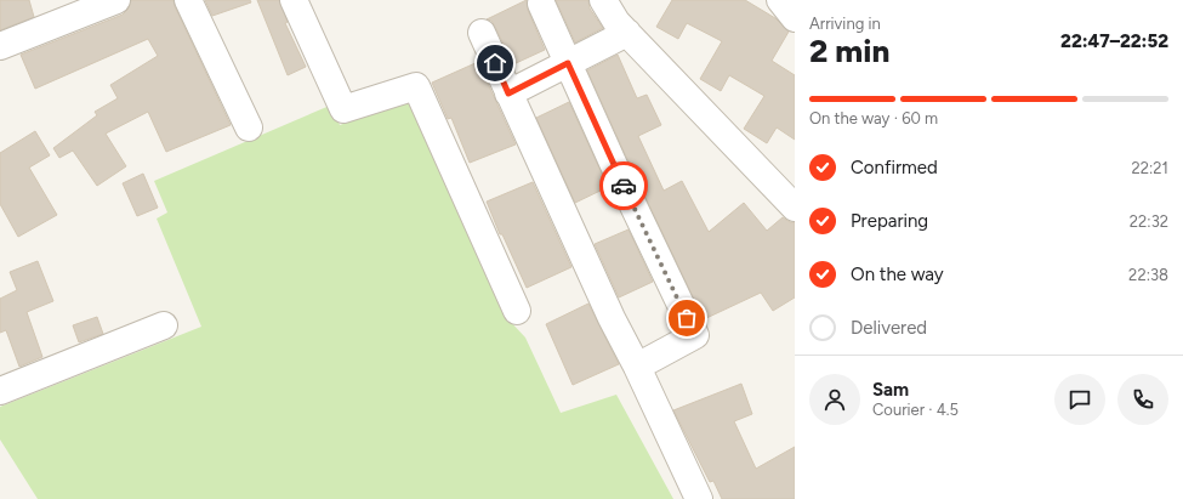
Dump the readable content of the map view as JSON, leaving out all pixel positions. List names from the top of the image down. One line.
{"page":{"heading":["2 min","Arriving in","22:47–22:52"],"panel":["Sam","Courier · 4.5"],"bar":"On the way · 60 m","list":[["Confirmed","22:21"],["Preparing","22:32"],["On the way","22:38"],"Delivered"]}}
